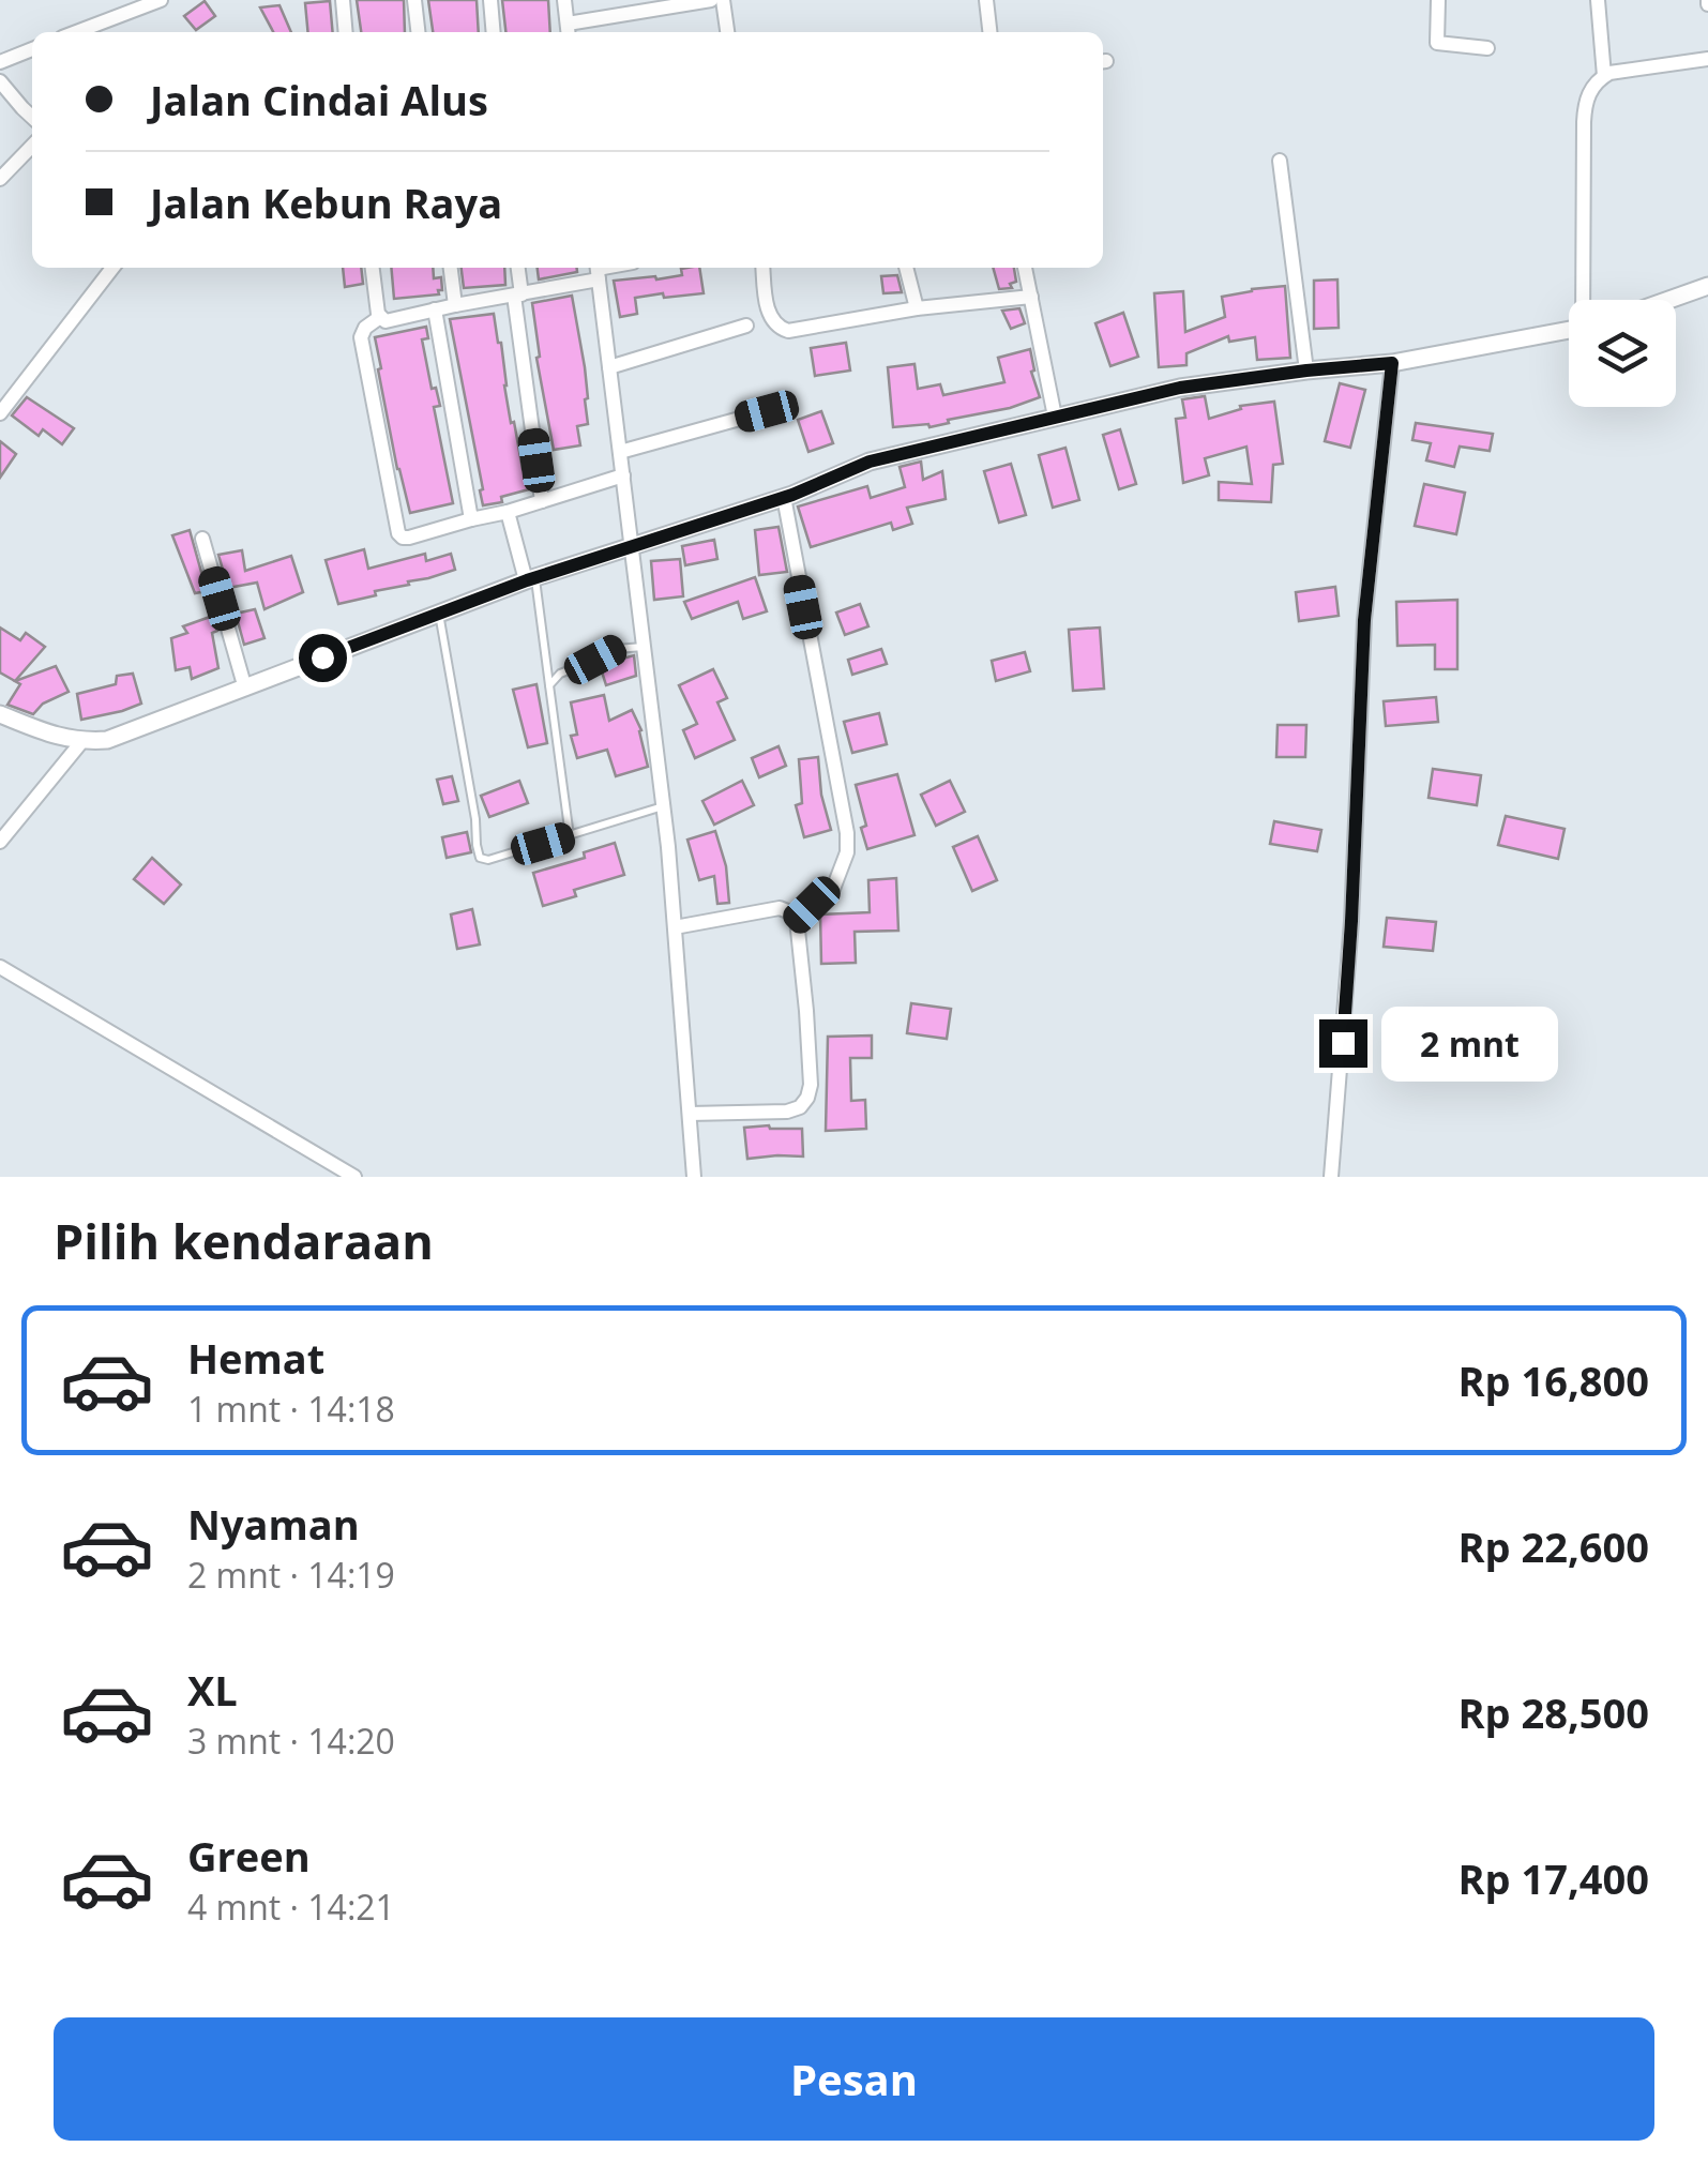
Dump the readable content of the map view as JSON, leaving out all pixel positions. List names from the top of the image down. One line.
{"page":{"banner":["Jalan Cindai Alus","Jalan Kebun Raya"],"bubble":"2 mnt","heading":"Pilih kendaraan","list":[{"name":"Hemat","note":"1 mnt · 14:18","value":"Rp 16,800"},{"name":"Nyaman","note":"2 mnt · 14:19","value":"Rp 22,600"},{"name":"XL","note":"3 mnt · 14:20","value":"Rp 28,500"},{"name":"Green","note":"4 mnt · 14:21","value":"Rp 17,400"}],"buttons":"Pesan"}}
